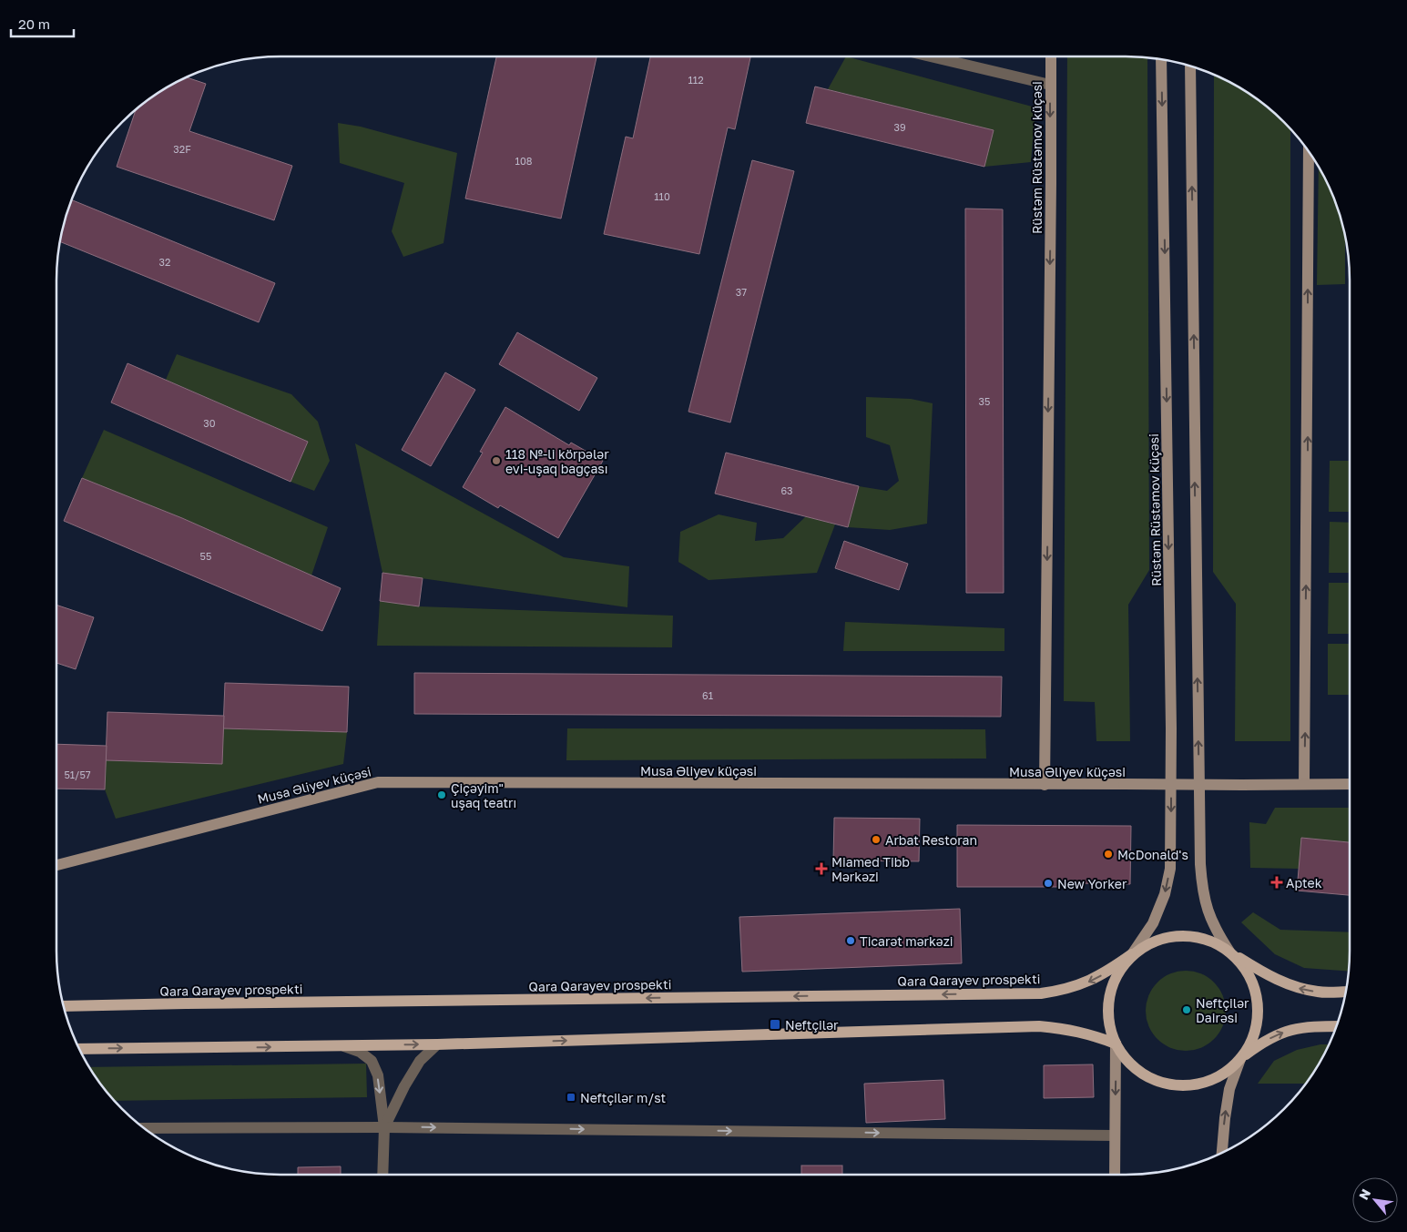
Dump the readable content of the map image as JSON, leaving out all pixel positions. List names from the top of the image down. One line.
{"streets":{"main road":["Qara Qarayev prospekti"],"street":["Rüstəm Rüstəmov küçəsi","Musa Əliyev küçəsi"]},"crossings":[["Rüstəm Rüstəmov küçəsi","Musa Əliyev küçəsi"],["Rüstəm Rüstəmov küçəsi","Qara Qarayev prospekti"]],"places":{"other":["118 №-li körpələr evi-uşaq bağçası","Çiçəyim\" uşaq teatrı","Arbat Restoran","McDonald's","New Yorker","Ticarət mərkəzi","Neftçilər Dairəsi"],"health":["Miamed Tibb Mərkəzi","Aptek"],"transit":["Neftçilər","Neftçilər m/st"]},"house_numbers":["112","39","32F","108","110","32","37","35","30","63","55","61","51/57"],"scale_bar":"20 m","north":"top left"}
